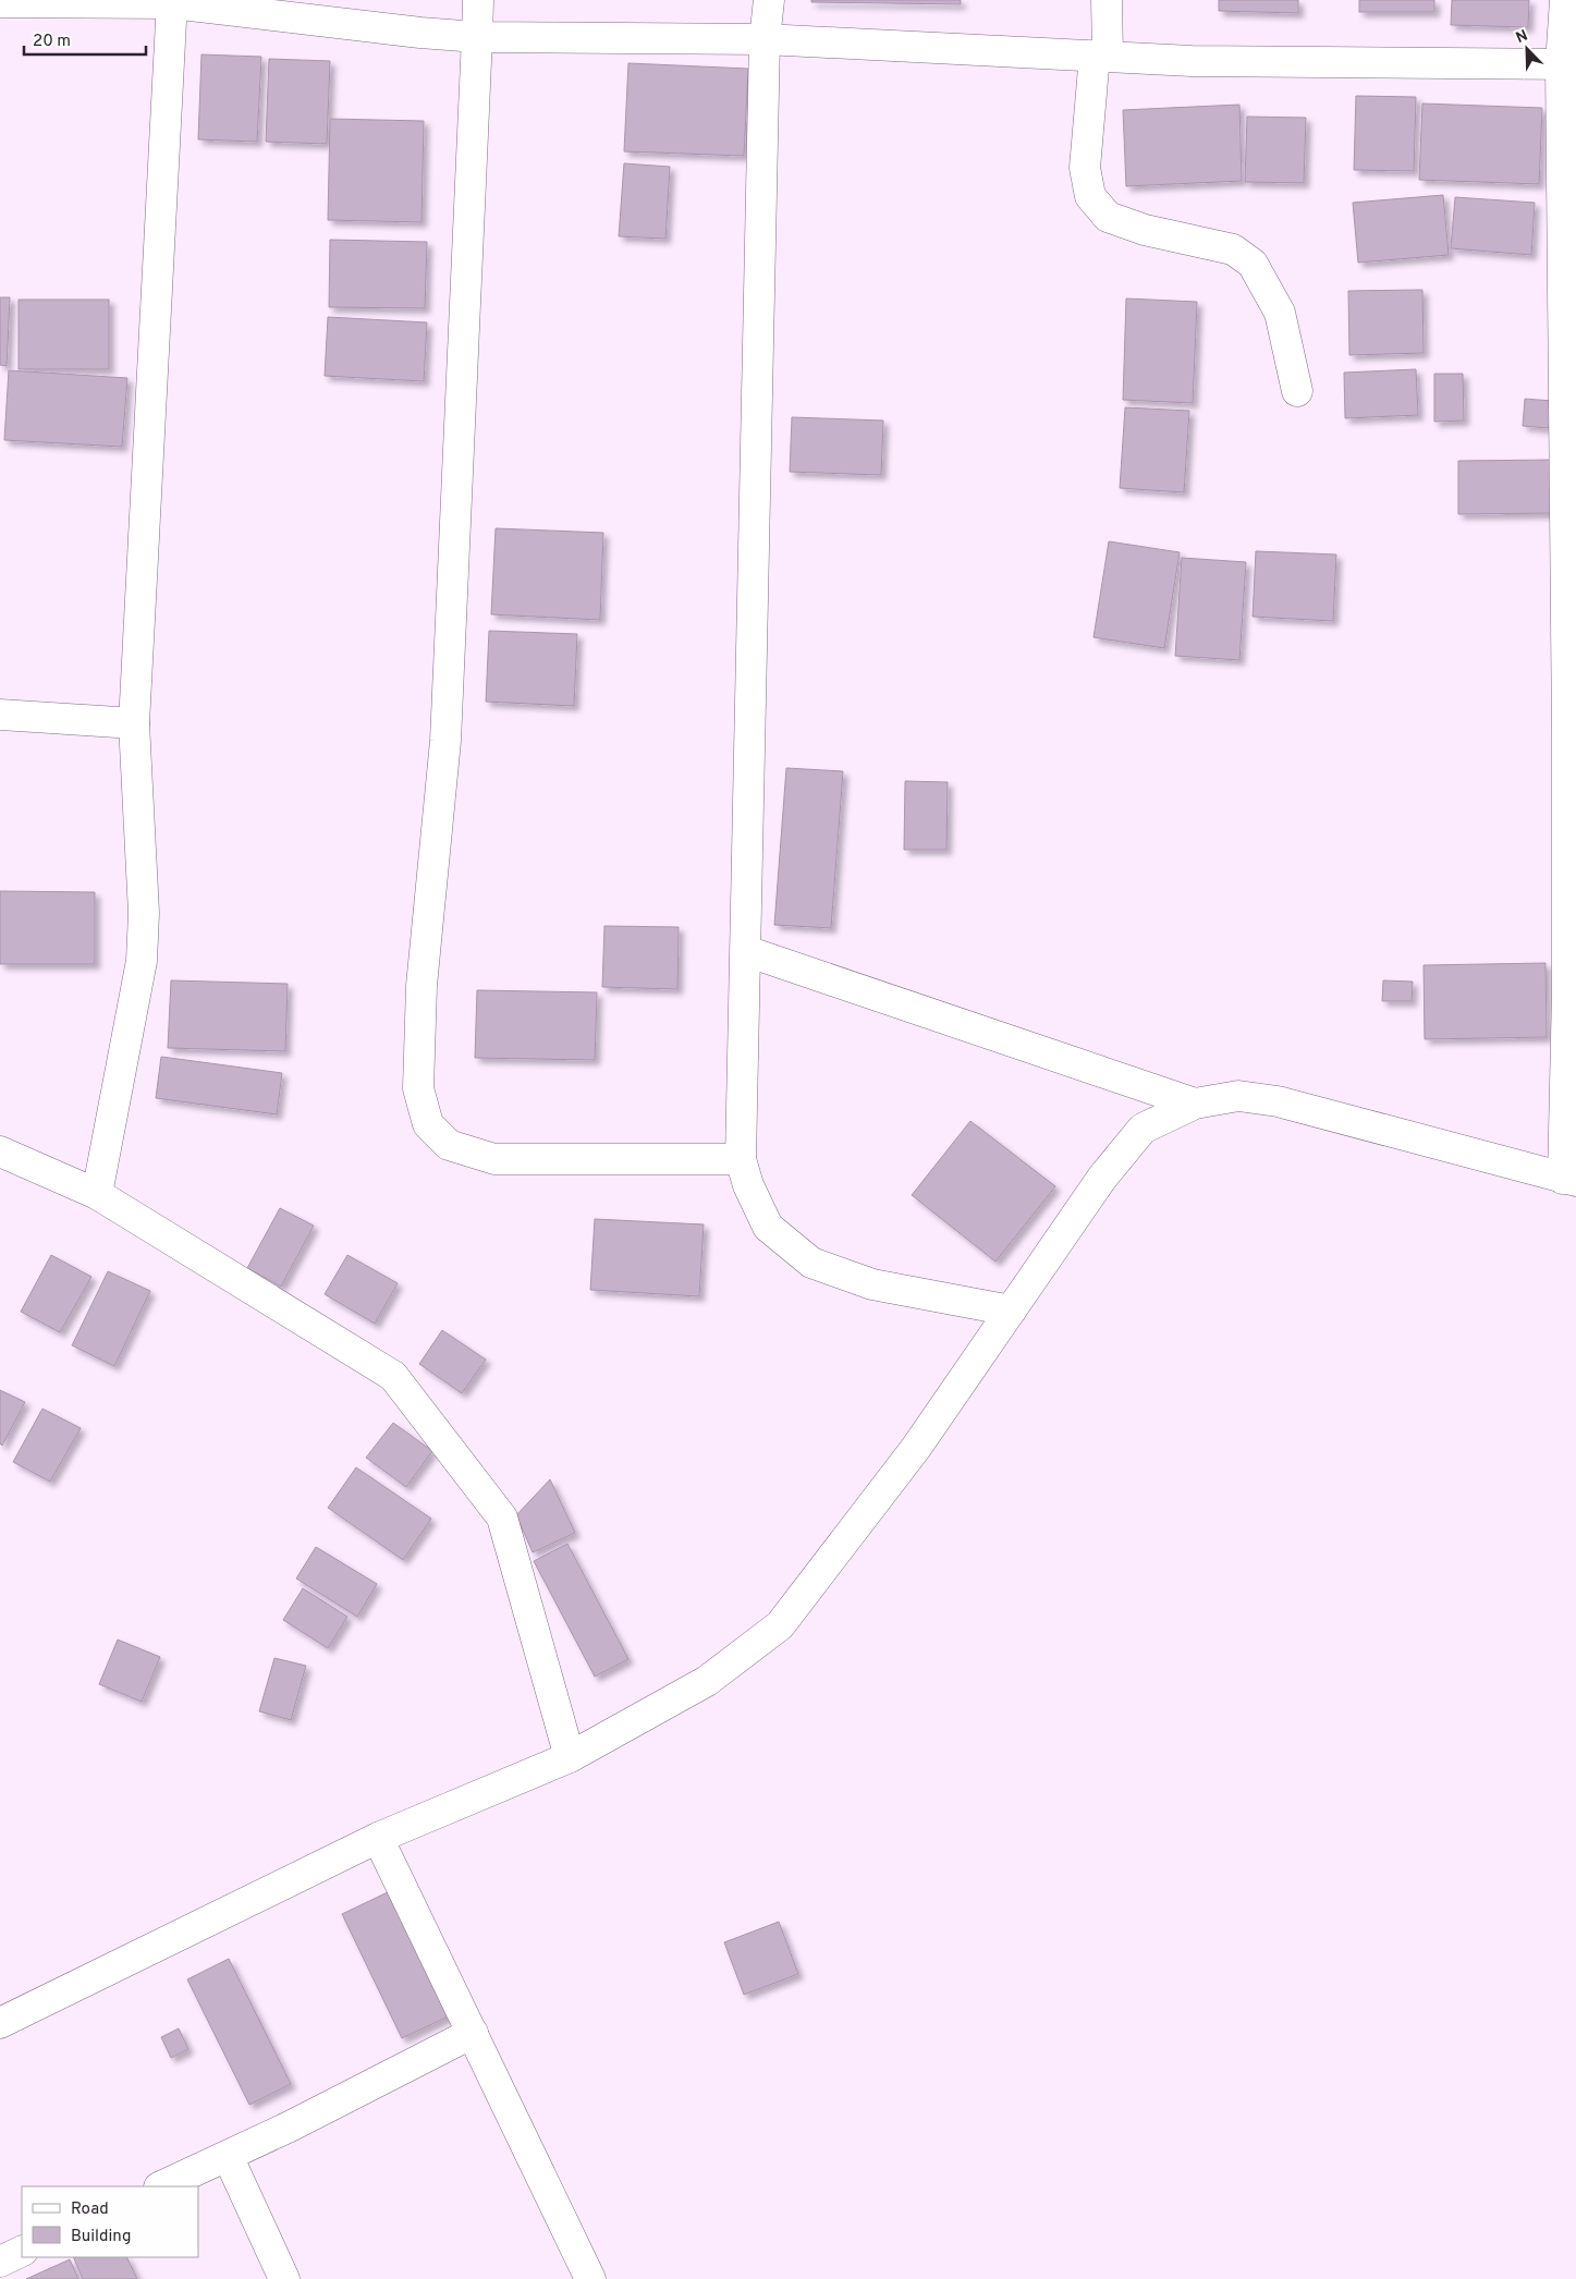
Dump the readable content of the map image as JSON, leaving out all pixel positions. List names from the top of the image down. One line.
{"legend":["Road","Building"],"scale_bar":"20 m","north":"top left"}
